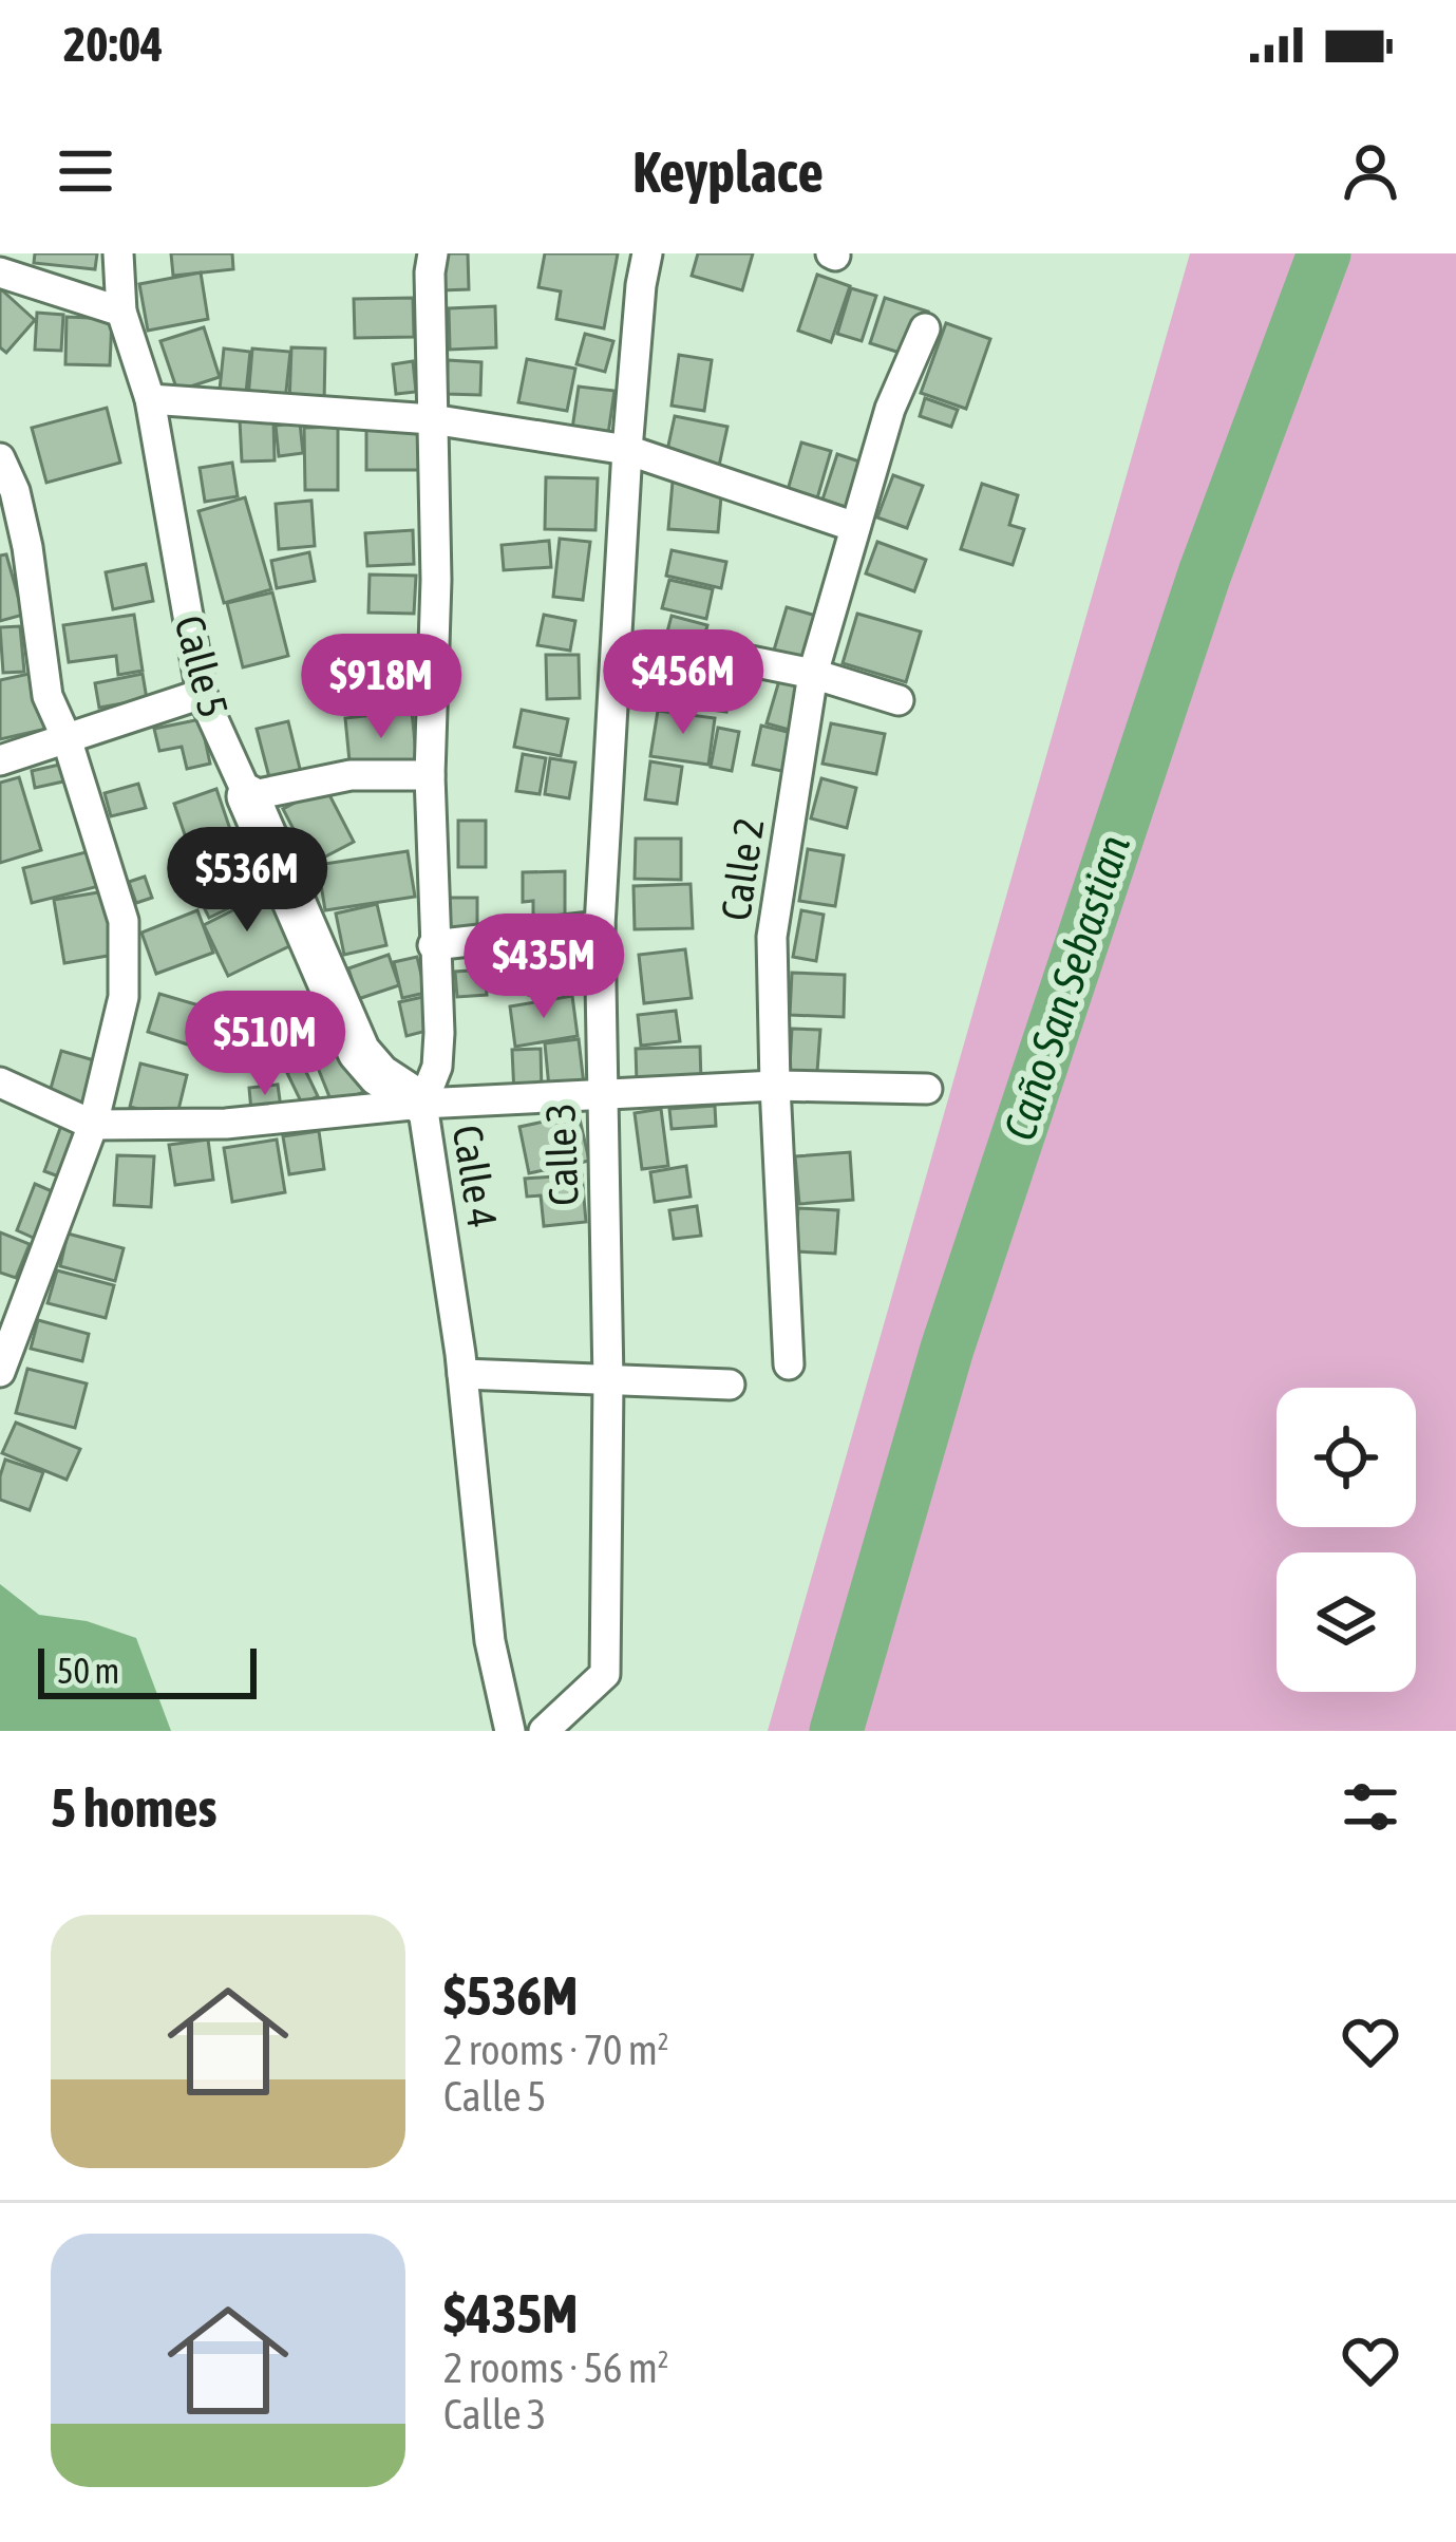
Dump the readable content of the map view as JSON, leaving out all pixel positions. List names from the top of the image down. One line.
{"streets":{"street":["Calle 5","Calle 2","Calle 3","Calle 4"]},"crossings":[["Calle 5","Calle 4"]],"water":["Caño San Sebastian"],"scale_bar":"50 m","page":{"status":"20:04","header":"Keyplace","price":["$456M","$918M","$536M","$435M","$510M"],"scale":"50 m","heading":"5 homes","list":[{"name":"$536M","note":"2 rooms · 70 m² · Calle 5"},{"name":"$435M","note":"2 rooms · 56 m² · Calle 3"}]}}
